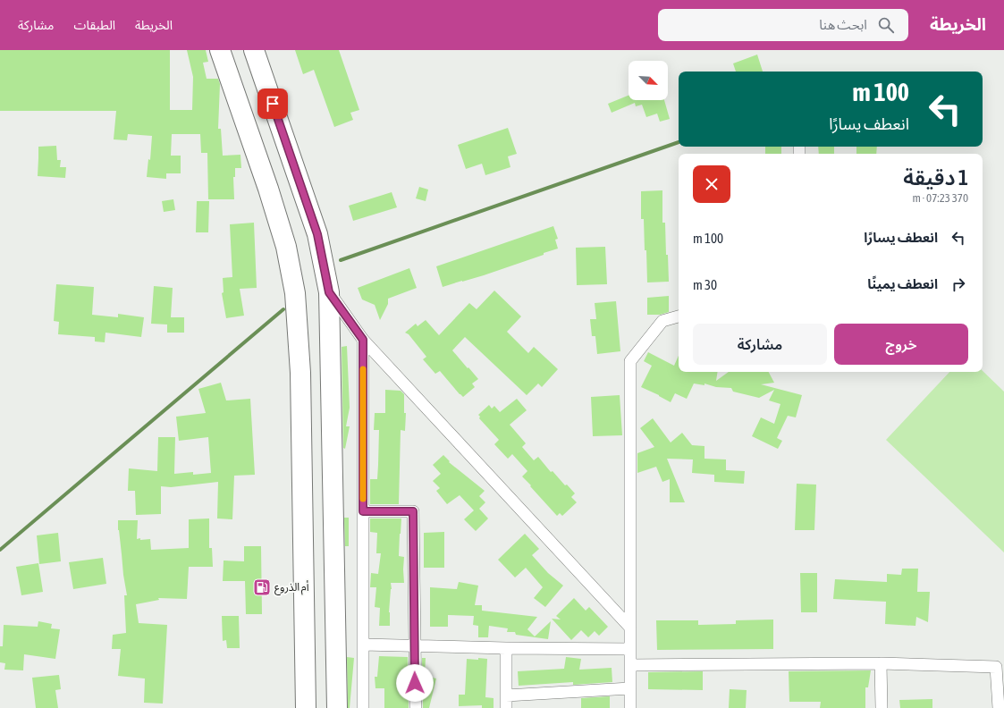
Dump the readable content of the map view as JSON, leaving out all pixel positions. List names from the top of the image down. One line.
{"places":{"fuel station":["أم الذروع"]},"north":"bottom right","page":{"header":"الخريطة","search":"ابحث هنا","nav":["الخريطة","الطبقات","مشاركة"],"turn":["100 m","انعطف يسارًا"],"heading":["1 دقيقة","370 m · 07:23"],"list":[{"name":"انعطف يسارًا","value":"100 m"},{"name":"انعطف يمينًا","value":"30 m"}],"buttons":["خروج","مشاركة"]}}
